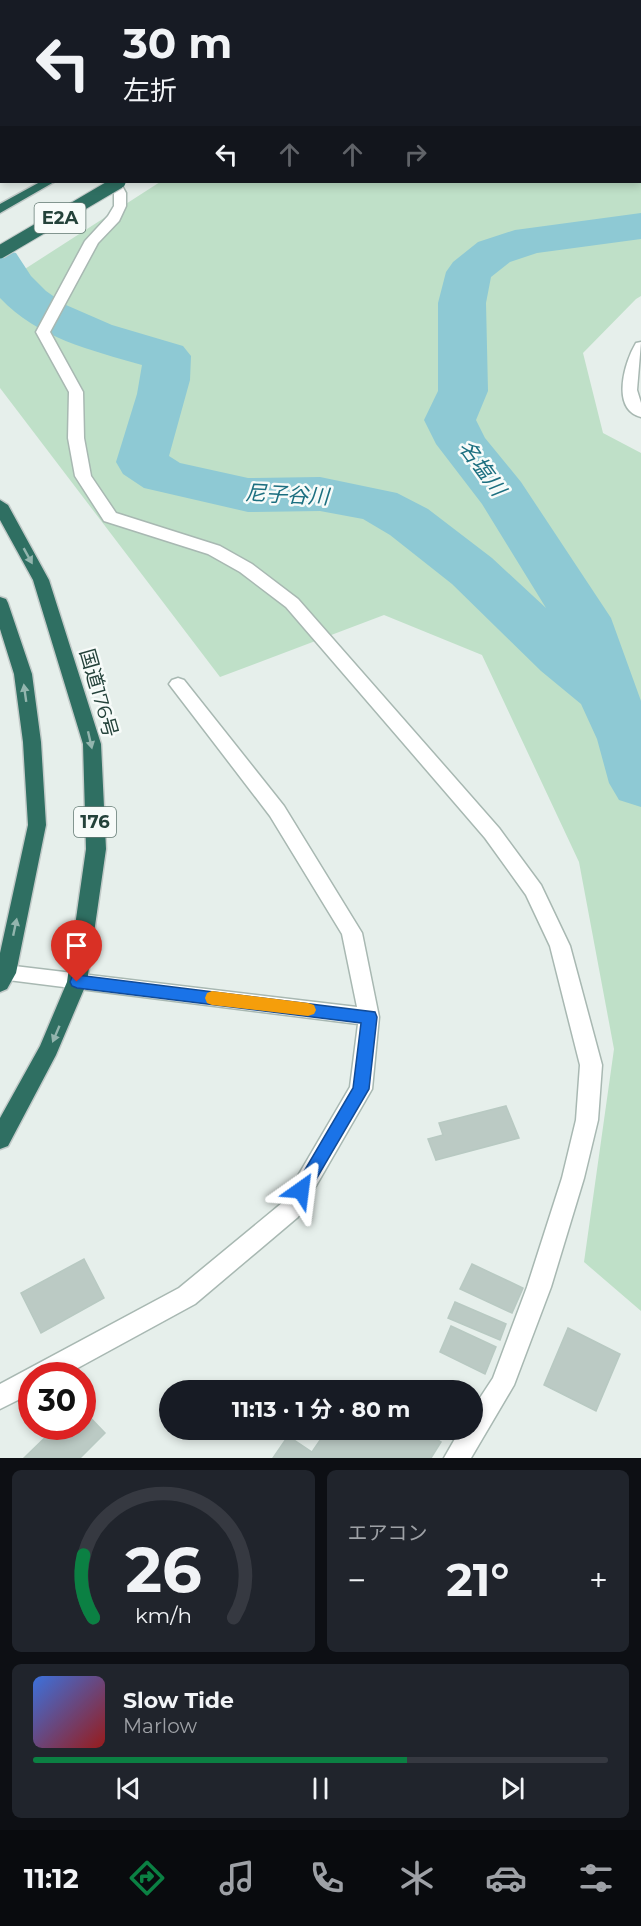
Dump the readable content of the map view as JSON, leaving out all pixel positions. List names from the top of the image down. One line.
{"streets":{"highway":["E2A","国道176号","176"]},"water":["名塩川","尼子谷川"],"page":{"turn":["30 m","左折"],"limit":"30","trip":"11:13 · 1 分 · 80 m","tile":"エアコン","heat":["−","21°","+"],"song":["Slow Tide","Marlow"],"tabs":"11:12","gauge":["26","km/h"]}}
